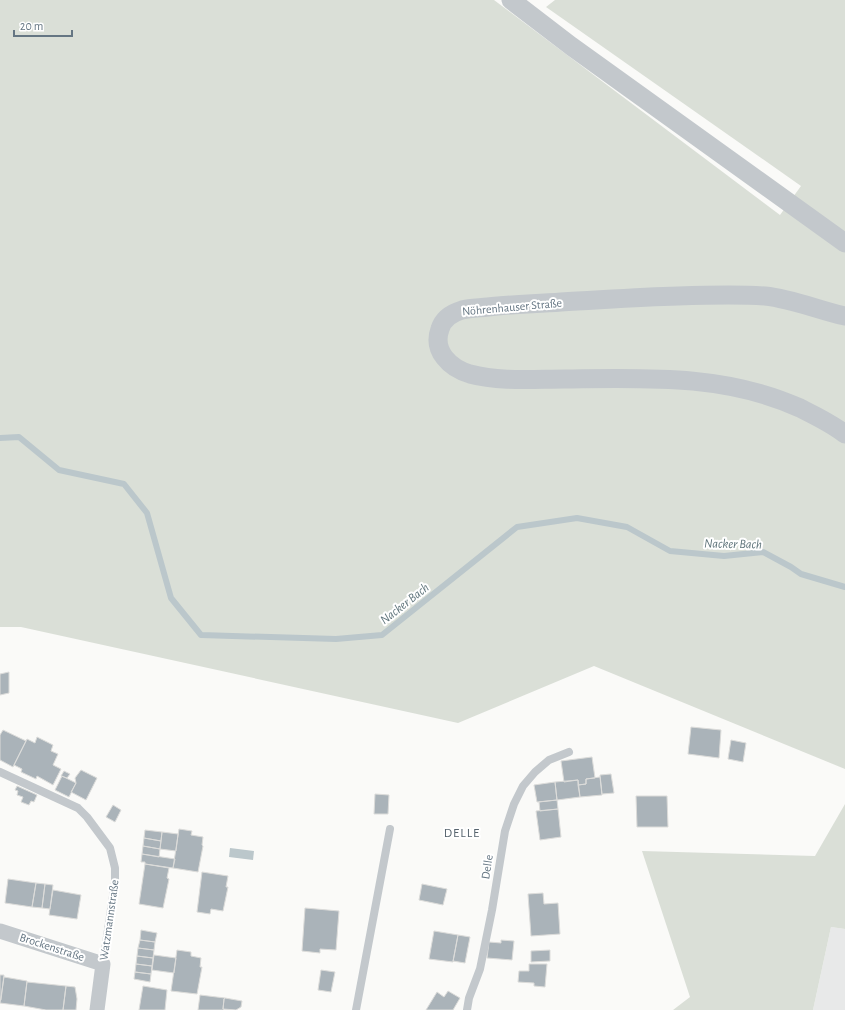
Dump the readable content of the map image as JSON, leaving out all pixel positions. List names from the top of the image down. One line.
{"streets":{"street":["Nöhrenhauser Straße","Watzmannstraße","Brockenstraße"],"lane":["Delle"]},"crossings":[["Watzmannstraße","Brockenstraße"]],"districts":["DELLE"],"water":["Nacker Bach"],"scale_bar":"20 m"}
